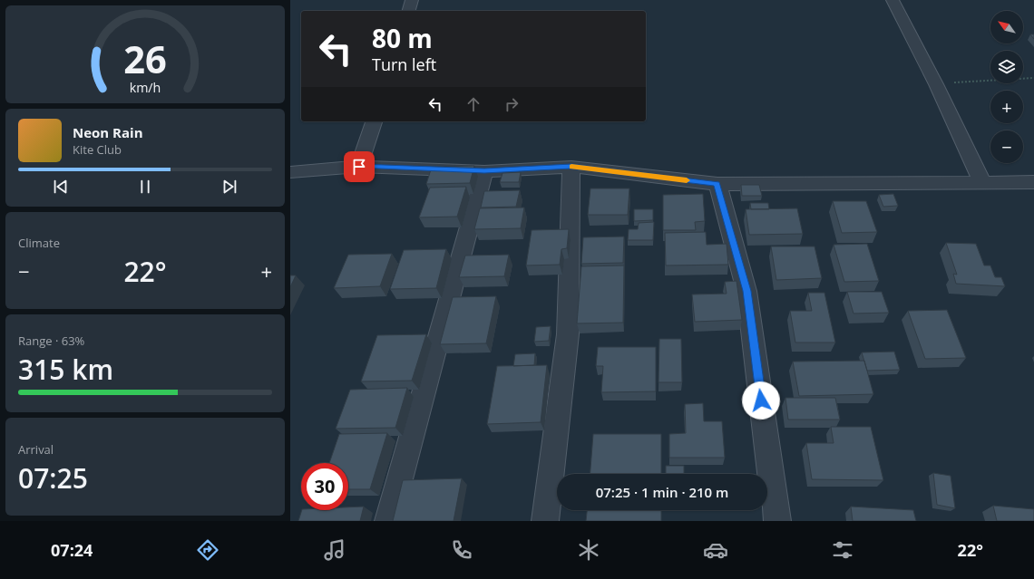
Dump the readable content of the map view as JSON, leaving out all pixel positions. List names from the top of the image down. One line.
{"north":"top left","page":{"map_buttons":["+","−"],"turn":["80 m","Turn left"],"song":["Neon Rain","Kite Club"],"tile":["Climate",["Range · 63%","315 km"],["Arrival","07:25"]],"heat":["−","22°","+"],"limit":"30","trip":"07:25 · 1 min · 210 m","tabs":["07:24","22°"],"gauge":["26","km/h"]}}
